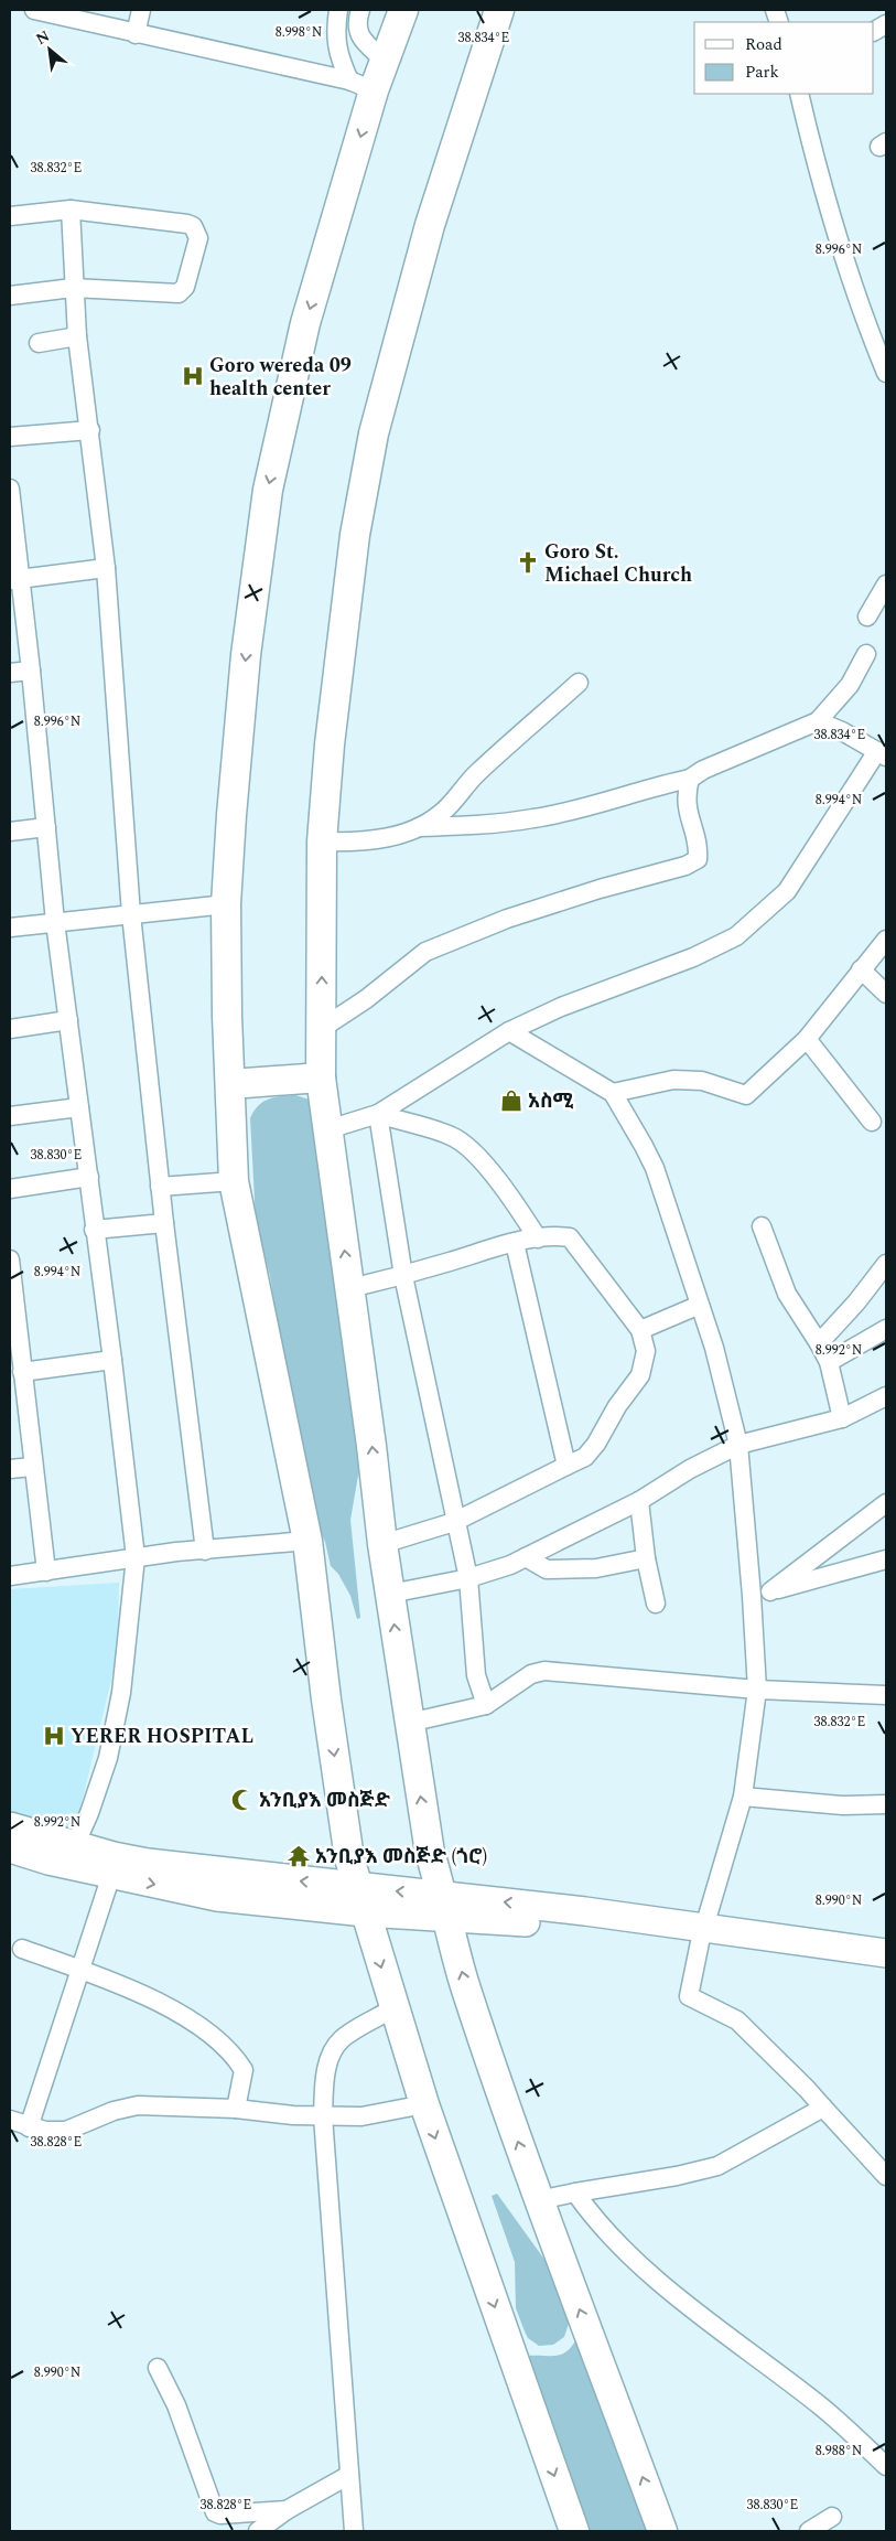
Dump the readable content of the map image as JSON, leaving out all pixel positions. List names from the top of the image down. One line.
{"places":{"hospital":["Goro wereda 09 health center","YERER HOSPITAL"],"church":["Goro St. Michael Church"],"shop":["አስሚ"],"mosque":["አንቢያእ መስጅድ"],"temple":["አንቢያእ መስጅድ (ጎሮ)"]},"legend":["Road","Park"],"north":"top left","coordinates":["8.998°N","38.834°E","38.832°E","8.996°N","8.994°N","38.830°E","8.992°N","8.990°N","38.828°E","8.988°N"]}
